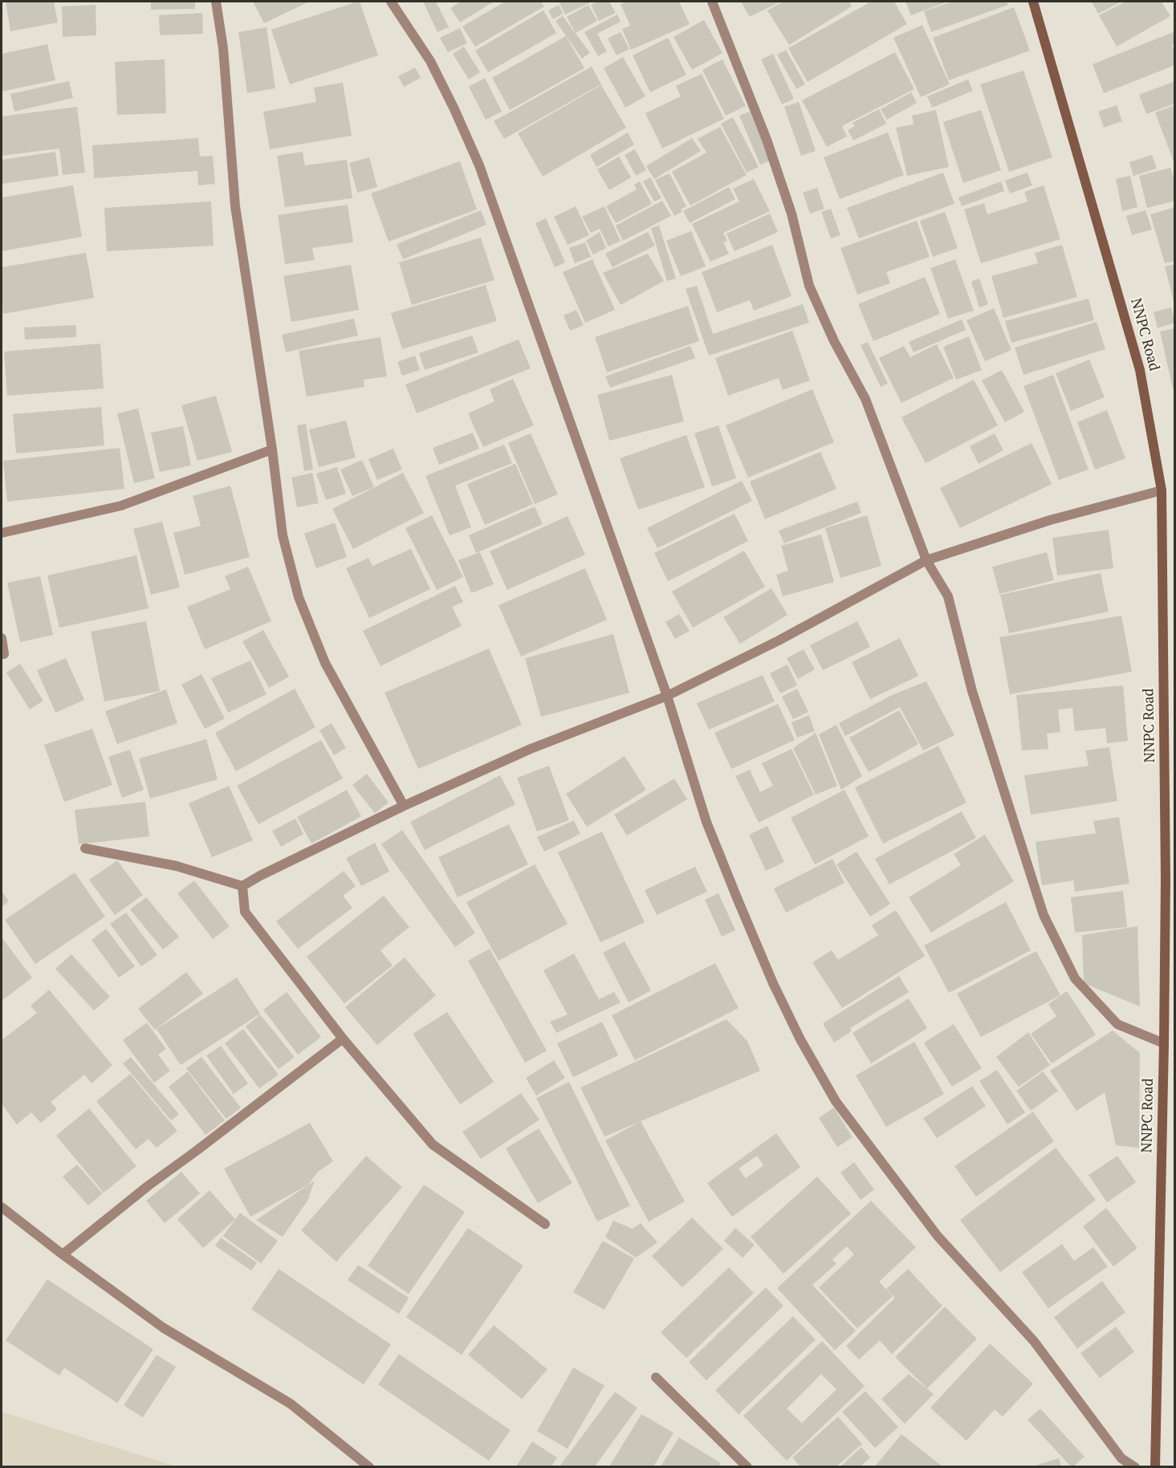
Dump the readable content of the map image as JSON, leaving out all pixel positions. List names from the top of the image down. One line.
{"streets":{"street":["NNPC Road"]}}
